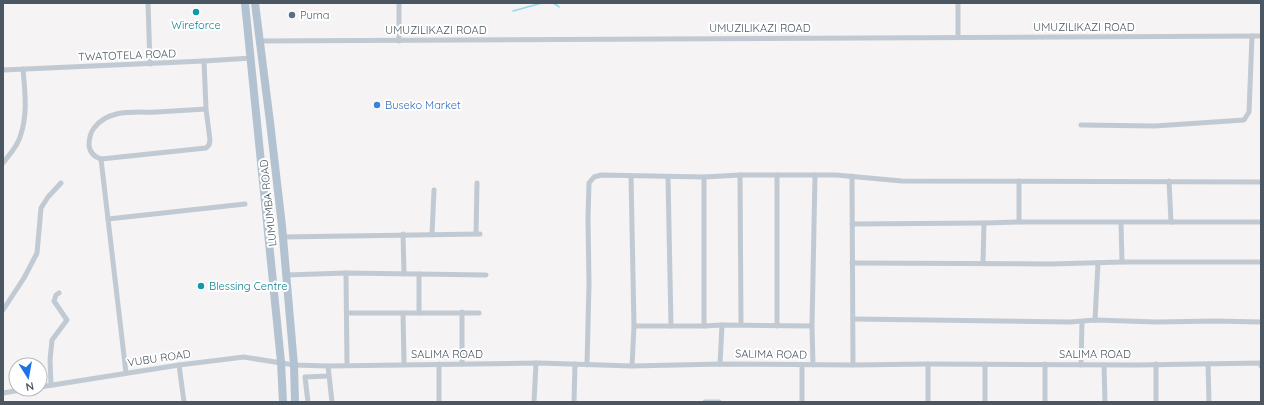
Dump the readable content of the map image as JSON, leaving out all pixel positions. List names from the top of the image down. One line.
{"streets":{"main road":["LUMUMBA ROAD"],"street":["UMUZILIKAZI ROAD","TWATOTELA ROAD","SALIMA ROAD","VUBU ROAD"]},"crossings":[["UMUZILIKAZI ROAD","LUMUMBA ROAD"],["TWATOTELA ROAD","LUMUMBA ROAD"],["LUMUMBA ROAD","SALIMA ROAD"],["LUMUMBA ROAD","VUBU ROAD"],["SALIMA ROAD","VUBU ROAD"]],"places":["Wireforce","Puma","Buseko Market","Blessing Centre"],"north":"bottom"}
